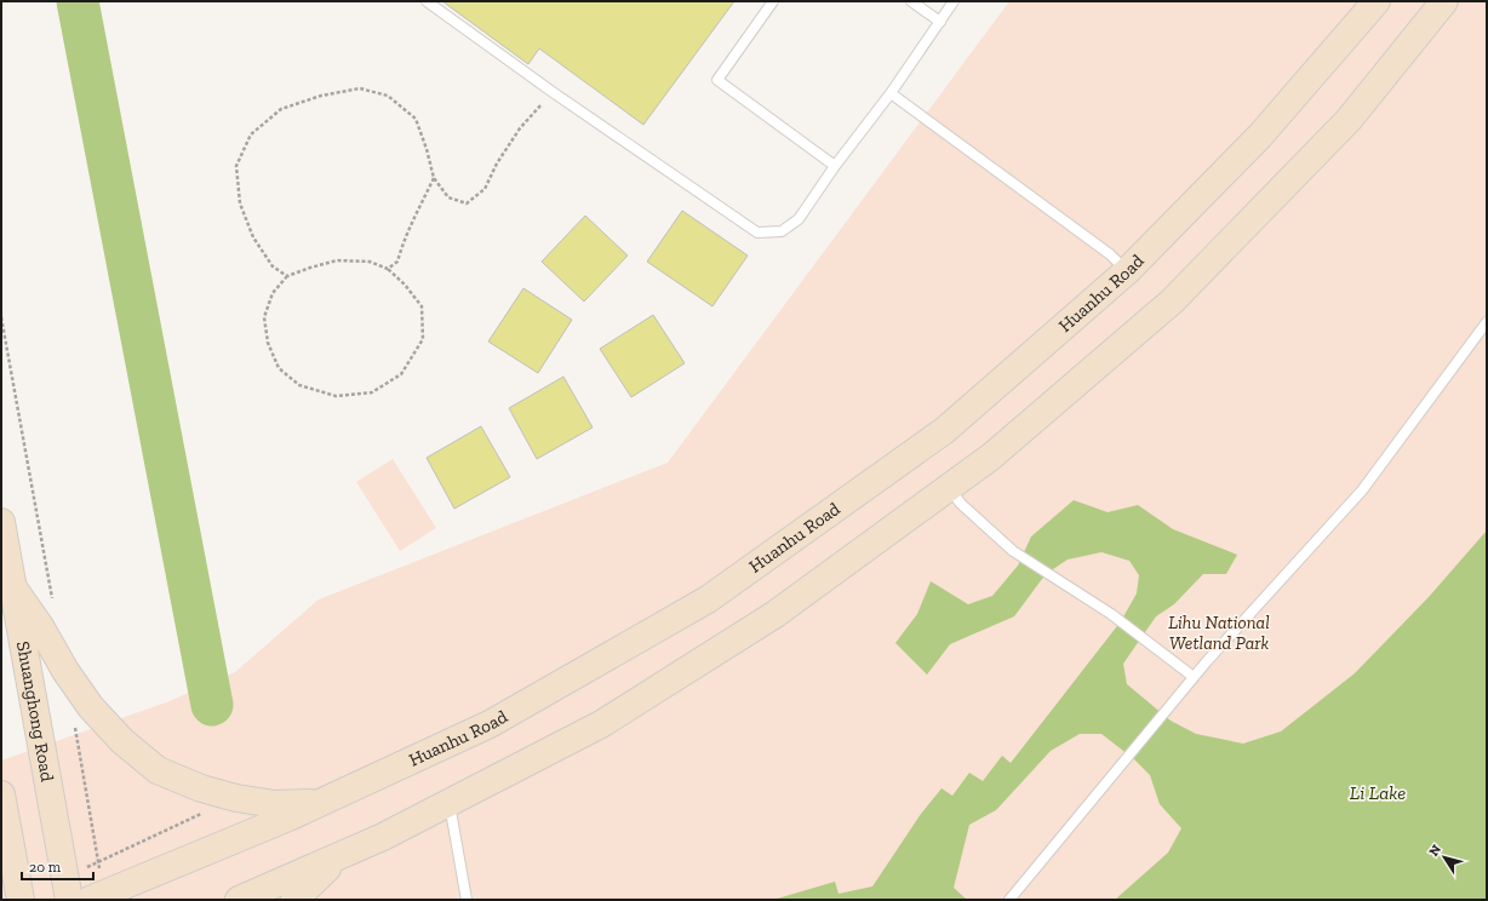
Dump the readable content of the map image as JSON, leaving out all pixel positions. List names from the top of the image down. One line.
{"streets":{"main road":["Huanhu Road","Shuanghong Road"]},"water":["Li Lake"],"parks":["Lihu National Wetland Park"],"scale_bar":"20 m","north":"top left"}
